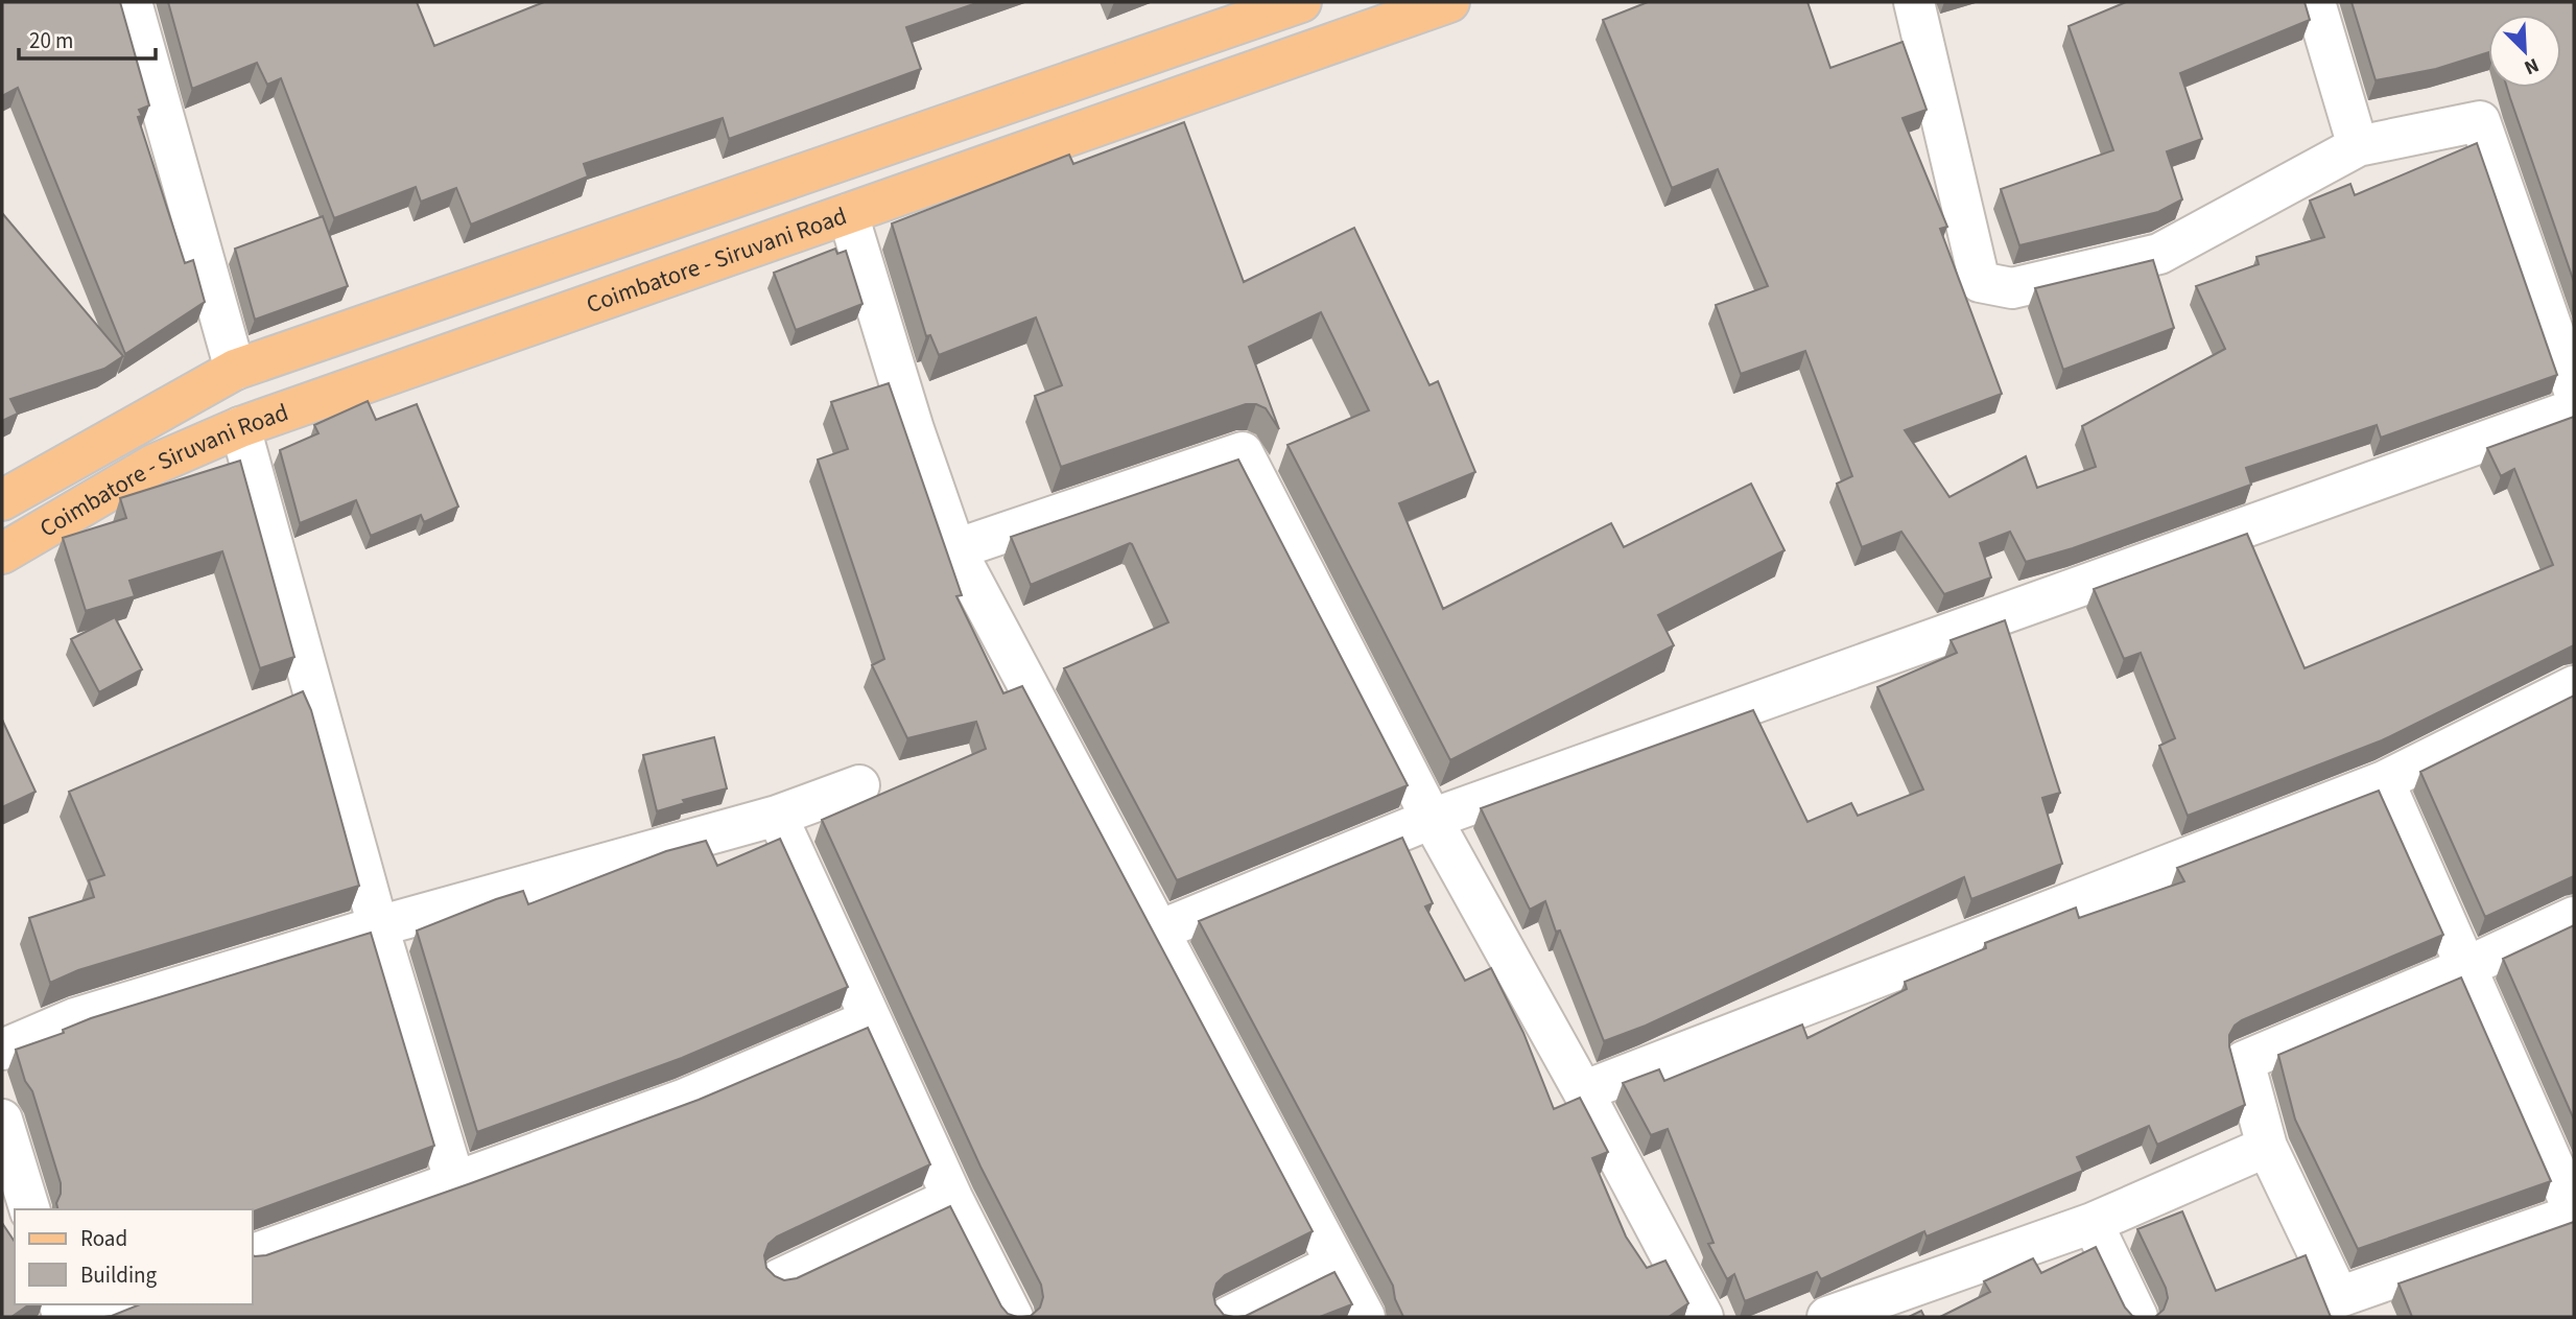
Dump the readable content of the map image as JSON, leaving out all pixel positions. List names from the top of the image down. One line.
{"streets":{"main road":["Coimbatore - Siruvani Road"]},"legend":["Road","Building"],"scale_bar":"20 m","north":"bottom right"}
